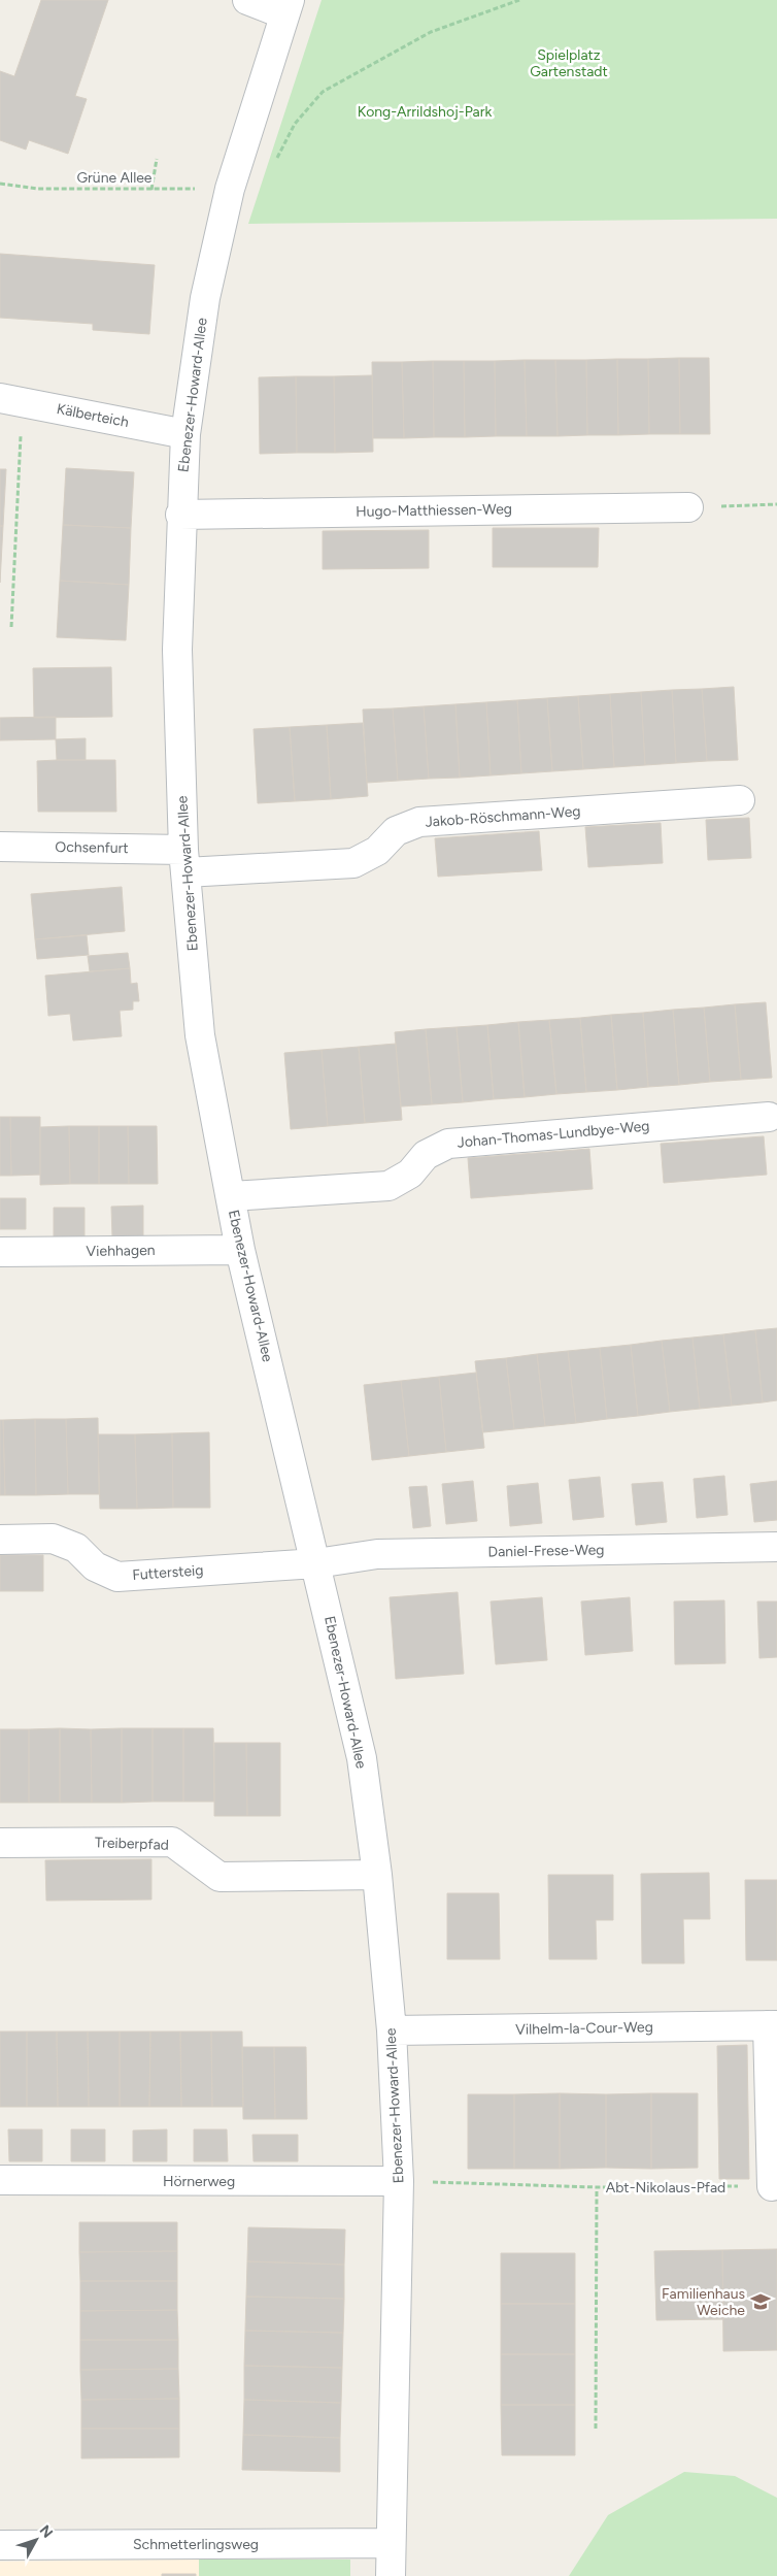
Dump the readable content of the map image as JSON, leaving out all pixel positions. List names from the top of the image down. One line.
{"streets":{"street":["Ebenezer-Howard-Allee","Kälberteich","Hugo-Matthiessen-Weg","Jakob-Röschmann-Weg","Ochsenfurt","Johan-Thomas-Lundbye-Weg","Viehhagen","Daniel-Frese-Weg","Futtersteig","Treiberpfad","Vilhelm-la-Cour-Weg","Hörnerweg","Schmetterlingsweg"],"path":["Grüne Allee","Abt-Nikolaus-Pfad"]},"crossings":[["Grüne Allee","Ebenezer-Howard-Allee"],["Ebenezer-Howard-Allee","Kälberteich"],["Ebenezer-Howard-Allee","Hugo-Matthiessen-Weg"],["Ebenezer-Howard-Allee","Jakob-Röschmann-Weg"],["Ebenezer-Howard-Allee","Ochsenfurt"],["Ebenezer-Howard-Allee","Johan-Thomas-Lundbye-Weg"],["Ebenezer-Howard-Allee","Viehhagen"],["Ebenezer-Howard-Allee","Daniel-Frese-Weg"],["Ebenezer-Howard-Allee","Futtersteig"],["Ebenezer-Howard-Allee","Treiberpfad"],["Ebenezer-Howard-Allee","Vilhelm-la-Cour-Weg"],["Ebenezer-Howard-Allee","Hörnerweg"],["Ebenezer-Howard-Allee","Abt-Nikolaus-Pfad"],["Ebenezer-Howard-Allee","Schmetterlingsweg"],["Jakob-Röschmann-Weg","Ochsenfurt"],["Daniel-Frese-Weg","Futtersteig"],["Hörnerweg","Abt-Nikolaus-Pfad"]],"parks":["Spielplatz Gartenstadt","Kong-Arrildshoj-Park"],"places":{"school or university":["Familienhaus Weiche"]},"north":"top right"}
